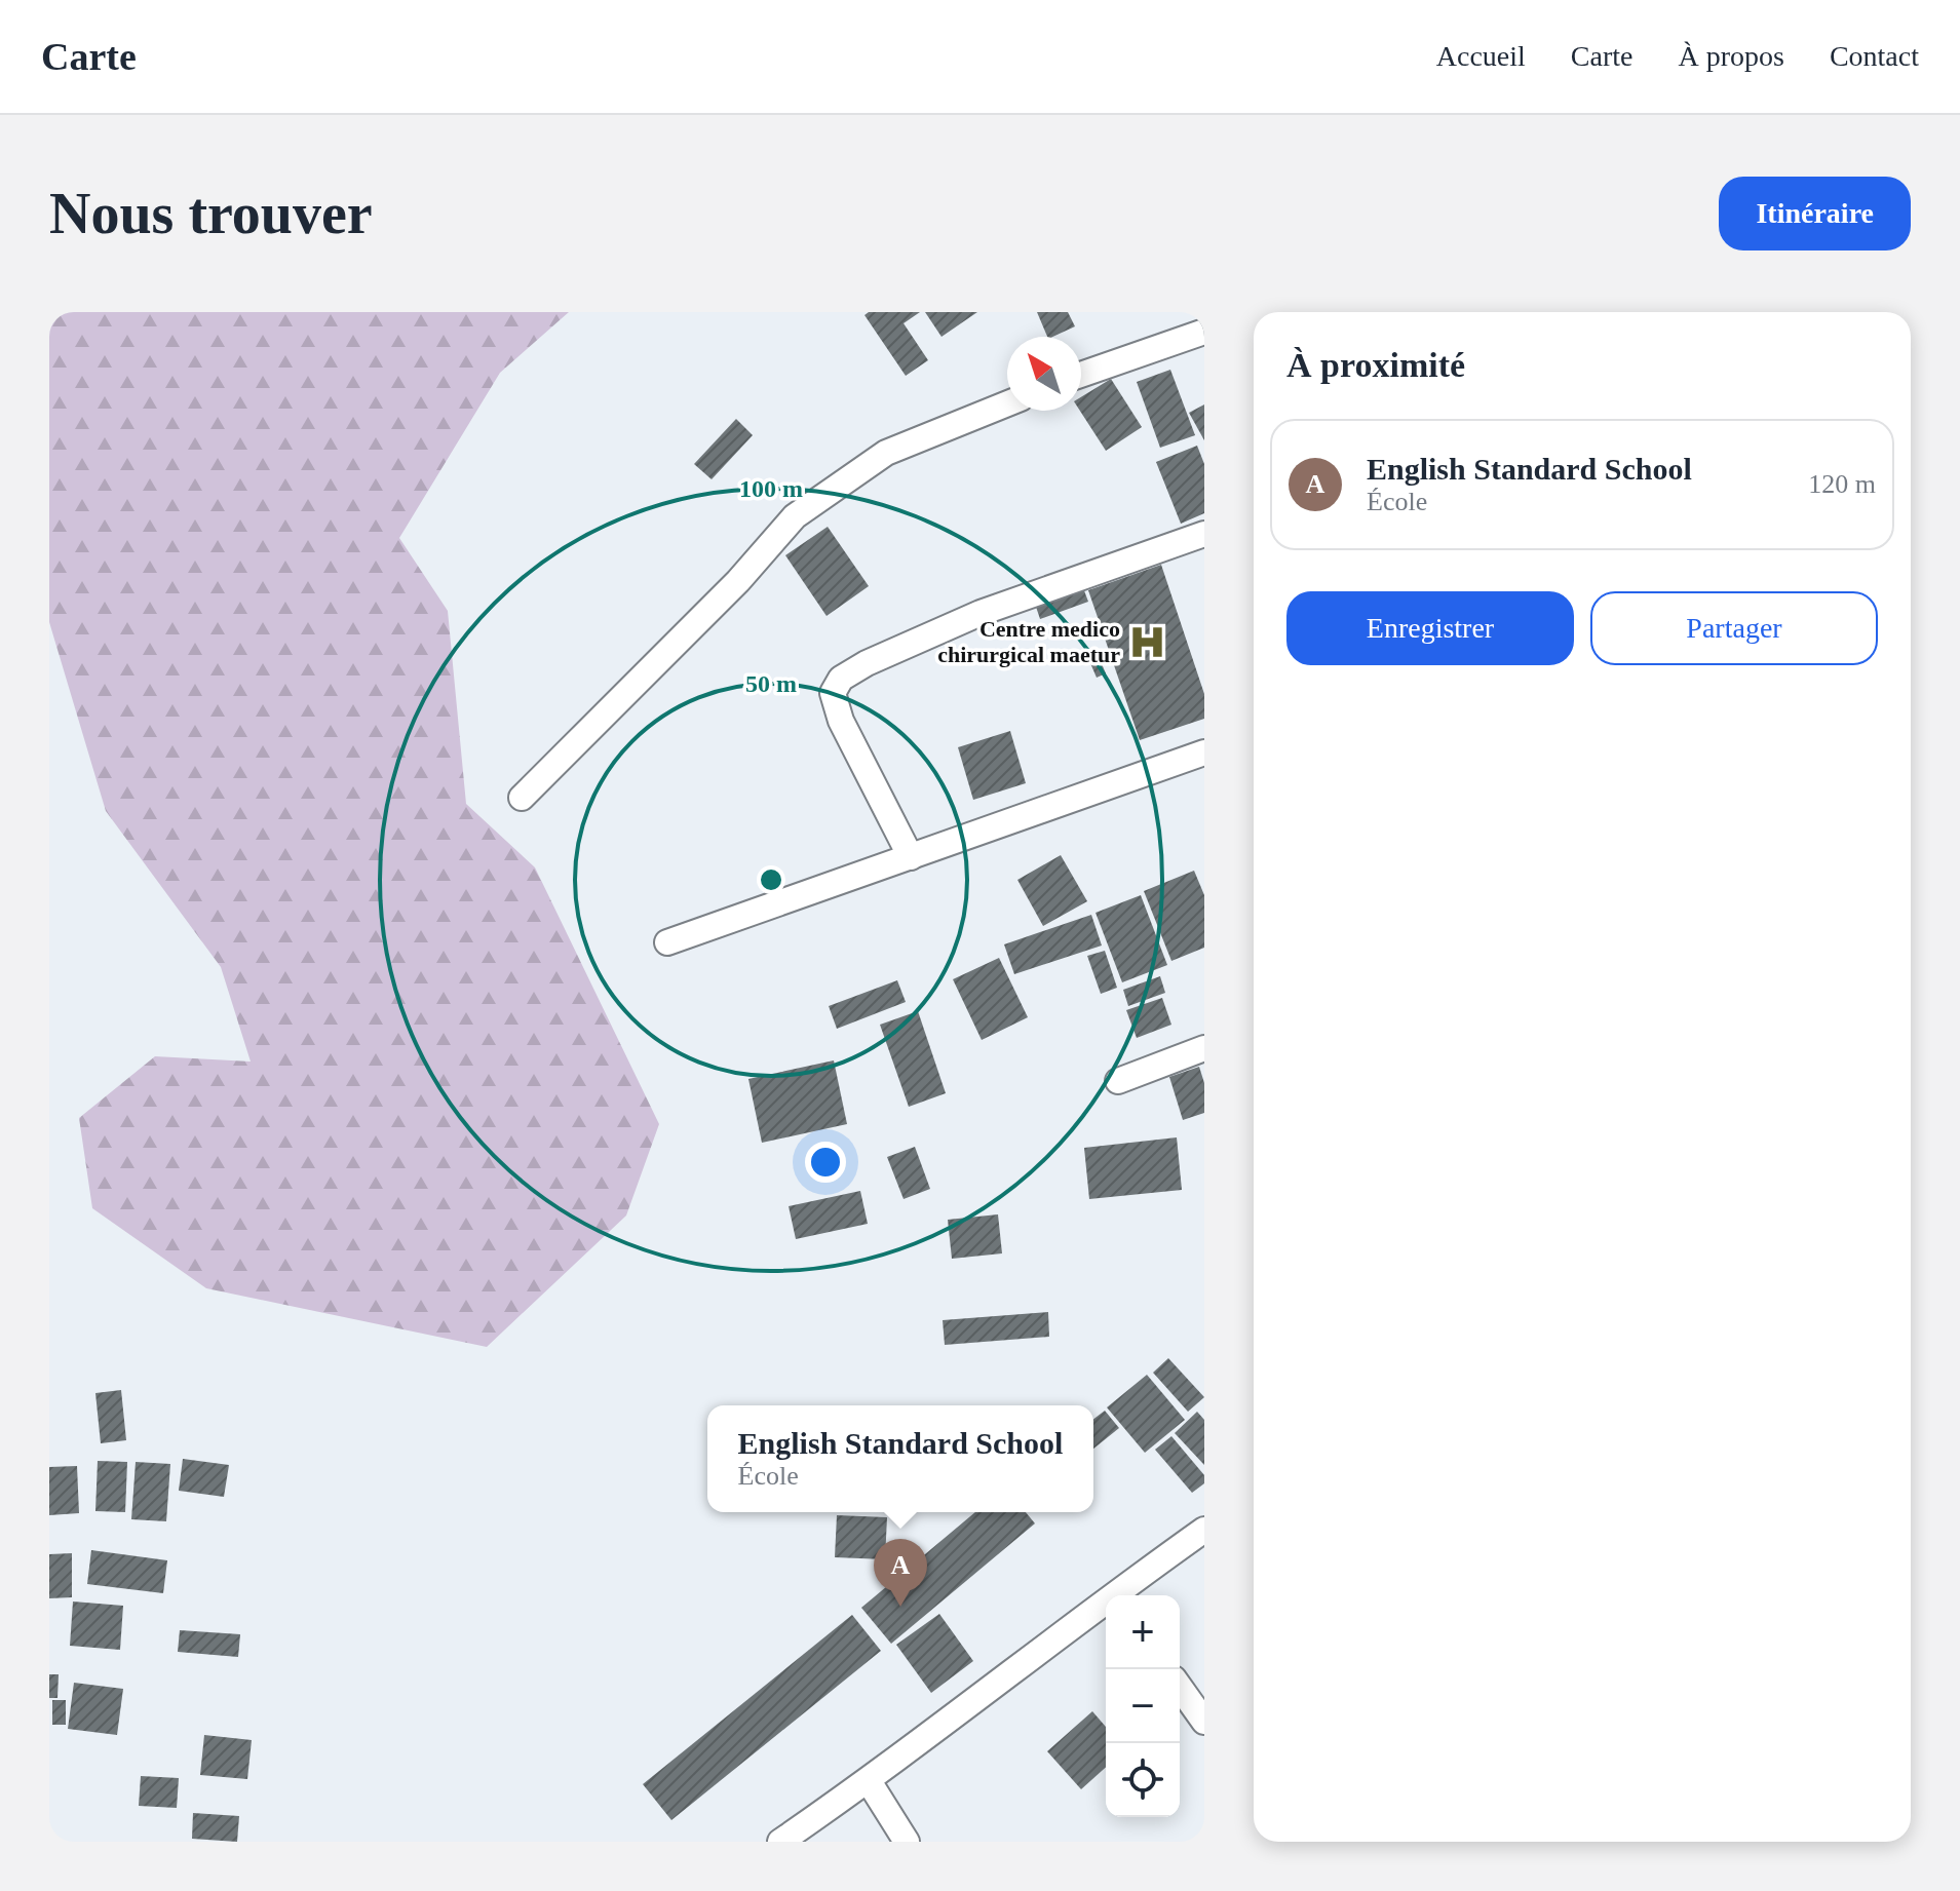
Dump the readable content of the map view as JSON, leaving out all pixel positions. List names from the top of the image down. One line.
{"places":{"hospital":["Centre medico chirurgical maetur"]},"north":"top left","page":{"header":"Carte","nav":["Accueil","Carte","À propos","Contact"],"buttons":["Itinéraire",["Enregistrer","Partager"]],"title":"Nous trouver","heading":"À proximité","list":[{"mark":"A","name":"English Standard School","note":"École","value":"120 m"}],"popup":["English Standard School","École"],"pins":"A","map_buttons":["+","−"]},"rings":["100 m","50 m"]}
